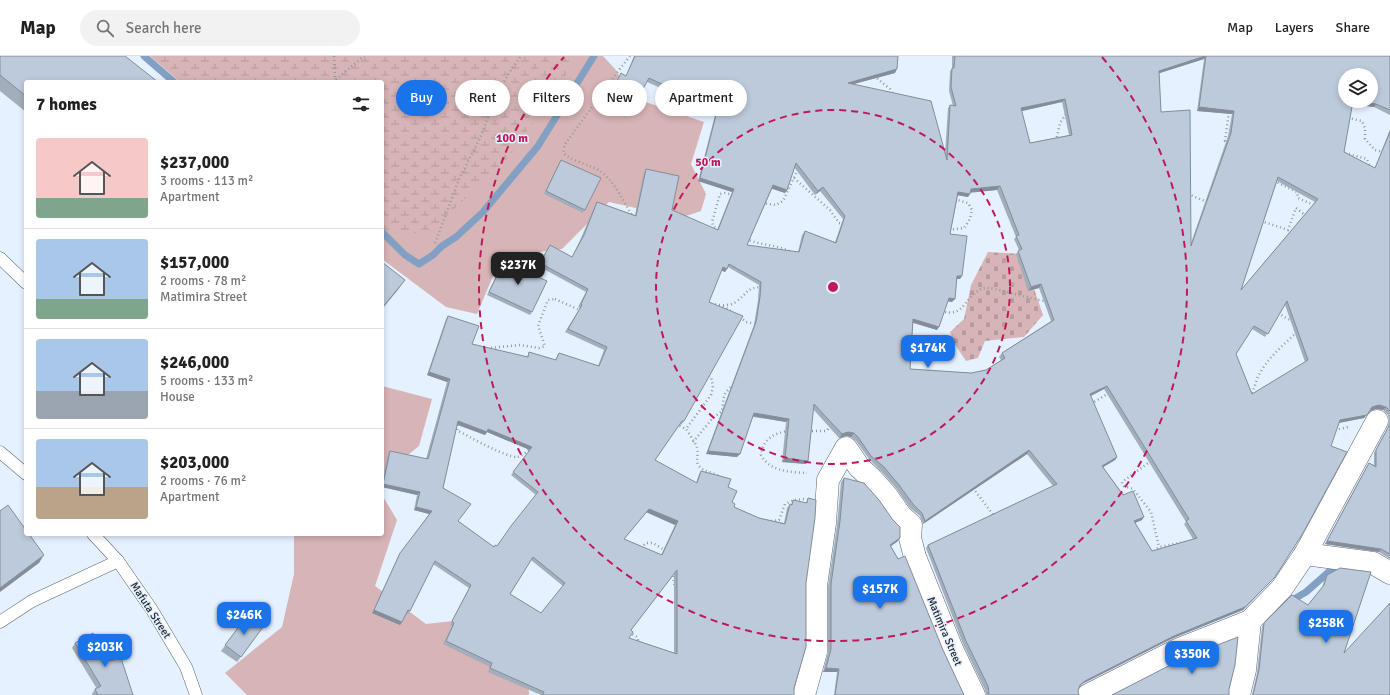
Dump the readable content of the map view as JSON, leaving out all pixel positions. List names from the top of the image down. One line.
{"streets":{"street":["Matimira Street"],"lane":["Mafuta Street"]},"page":{"header":"Map","search":"Search here","nav":["Map","Layers","Share"],"chip":["Buy","Rent","Filters","New","Apartment"],"heading":"7 homes","list":[{"name":"$237,000","note":"3 rooms · 113 m² · Apartment"},{"name":"$157,000","note":"2 rooms · 78 m² · Matimira Street"},{"name":"$246,000","note":"5 rooms · 133 m² · House"},{"name":"$203,000","note":"2 rooms · 76 m² · Apartment"}],"price":["$237K","$174K","$157K","$246K","$258K","$203K","$350K"]},"rings":["100 m","50 m"]}
